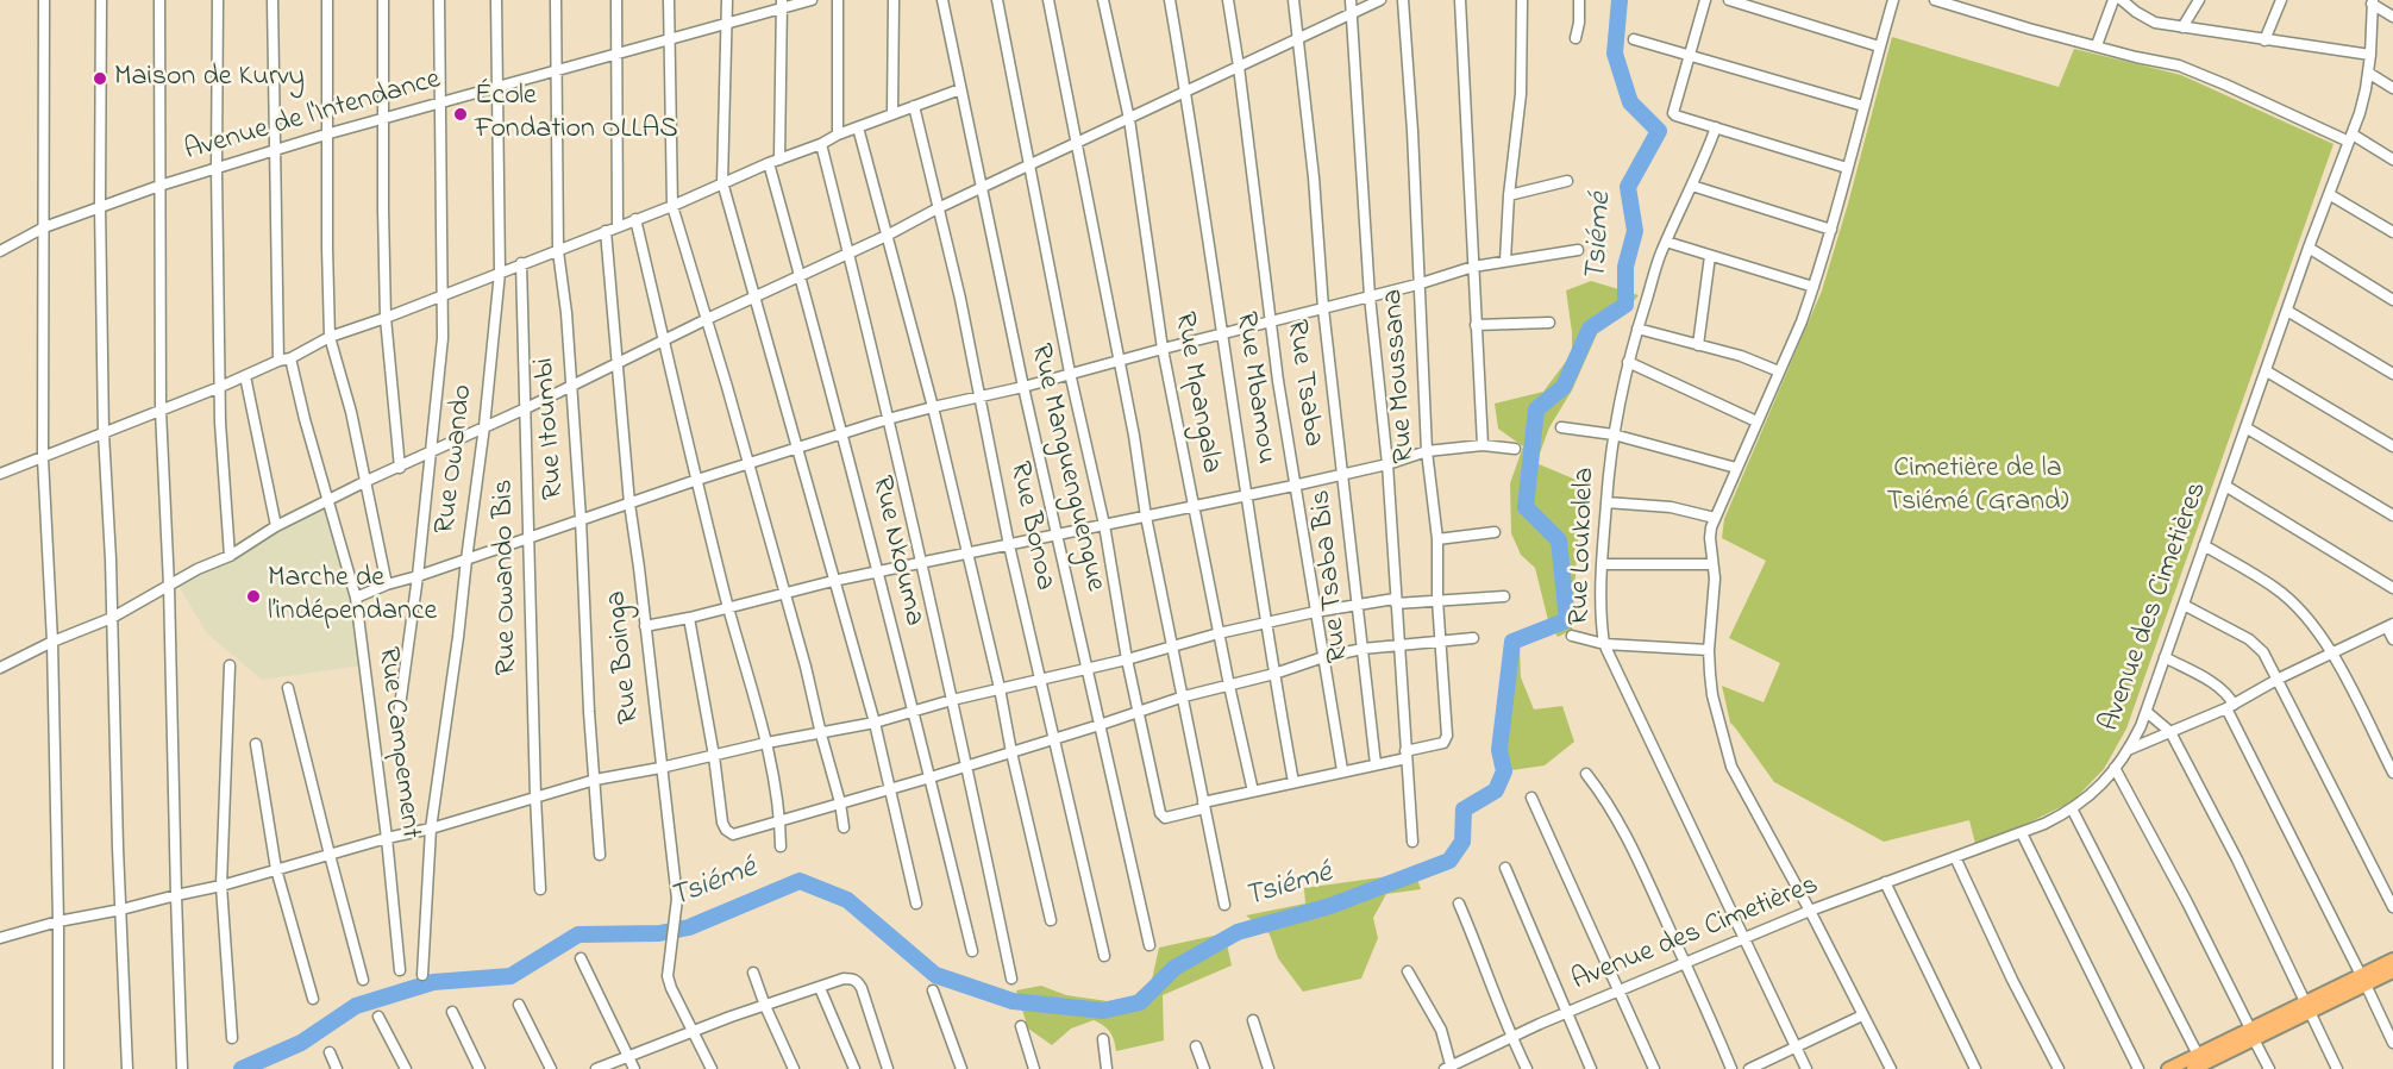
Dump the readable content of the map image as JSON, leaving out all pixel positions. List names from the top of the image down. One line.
{"streets":{"street":["Avenue de l'Intendance","Rue Moussana","Rue Tsaba","Rue Mbamou","Rue Mpangala","Rue Itoumbi","Rue Owando","Rue Manguenguengue","Rue Bonoa","Rue Loukolela","Rue Nkouma","Rue Tsaba Bis","Rue Owando Bis","Avenue des Cimetières","Rue Boinga","Rue Campement"]},"crossings":[["Avenue de l'Intendance","Rue Itoumbi"],["Avenue de l'Intendance","Rue Owando"],["Avenue de l'Intendance","Rue Nkouma"],["Rue Loukolela","Avenue des Cimetières"]],"water":["Tsiémé"],"parks":["Cimetière de la Tsiémé (Grand)"],"places":["Maison de Kurvy","École Fondation OLLAS","Marche de l’indépendance"]}
